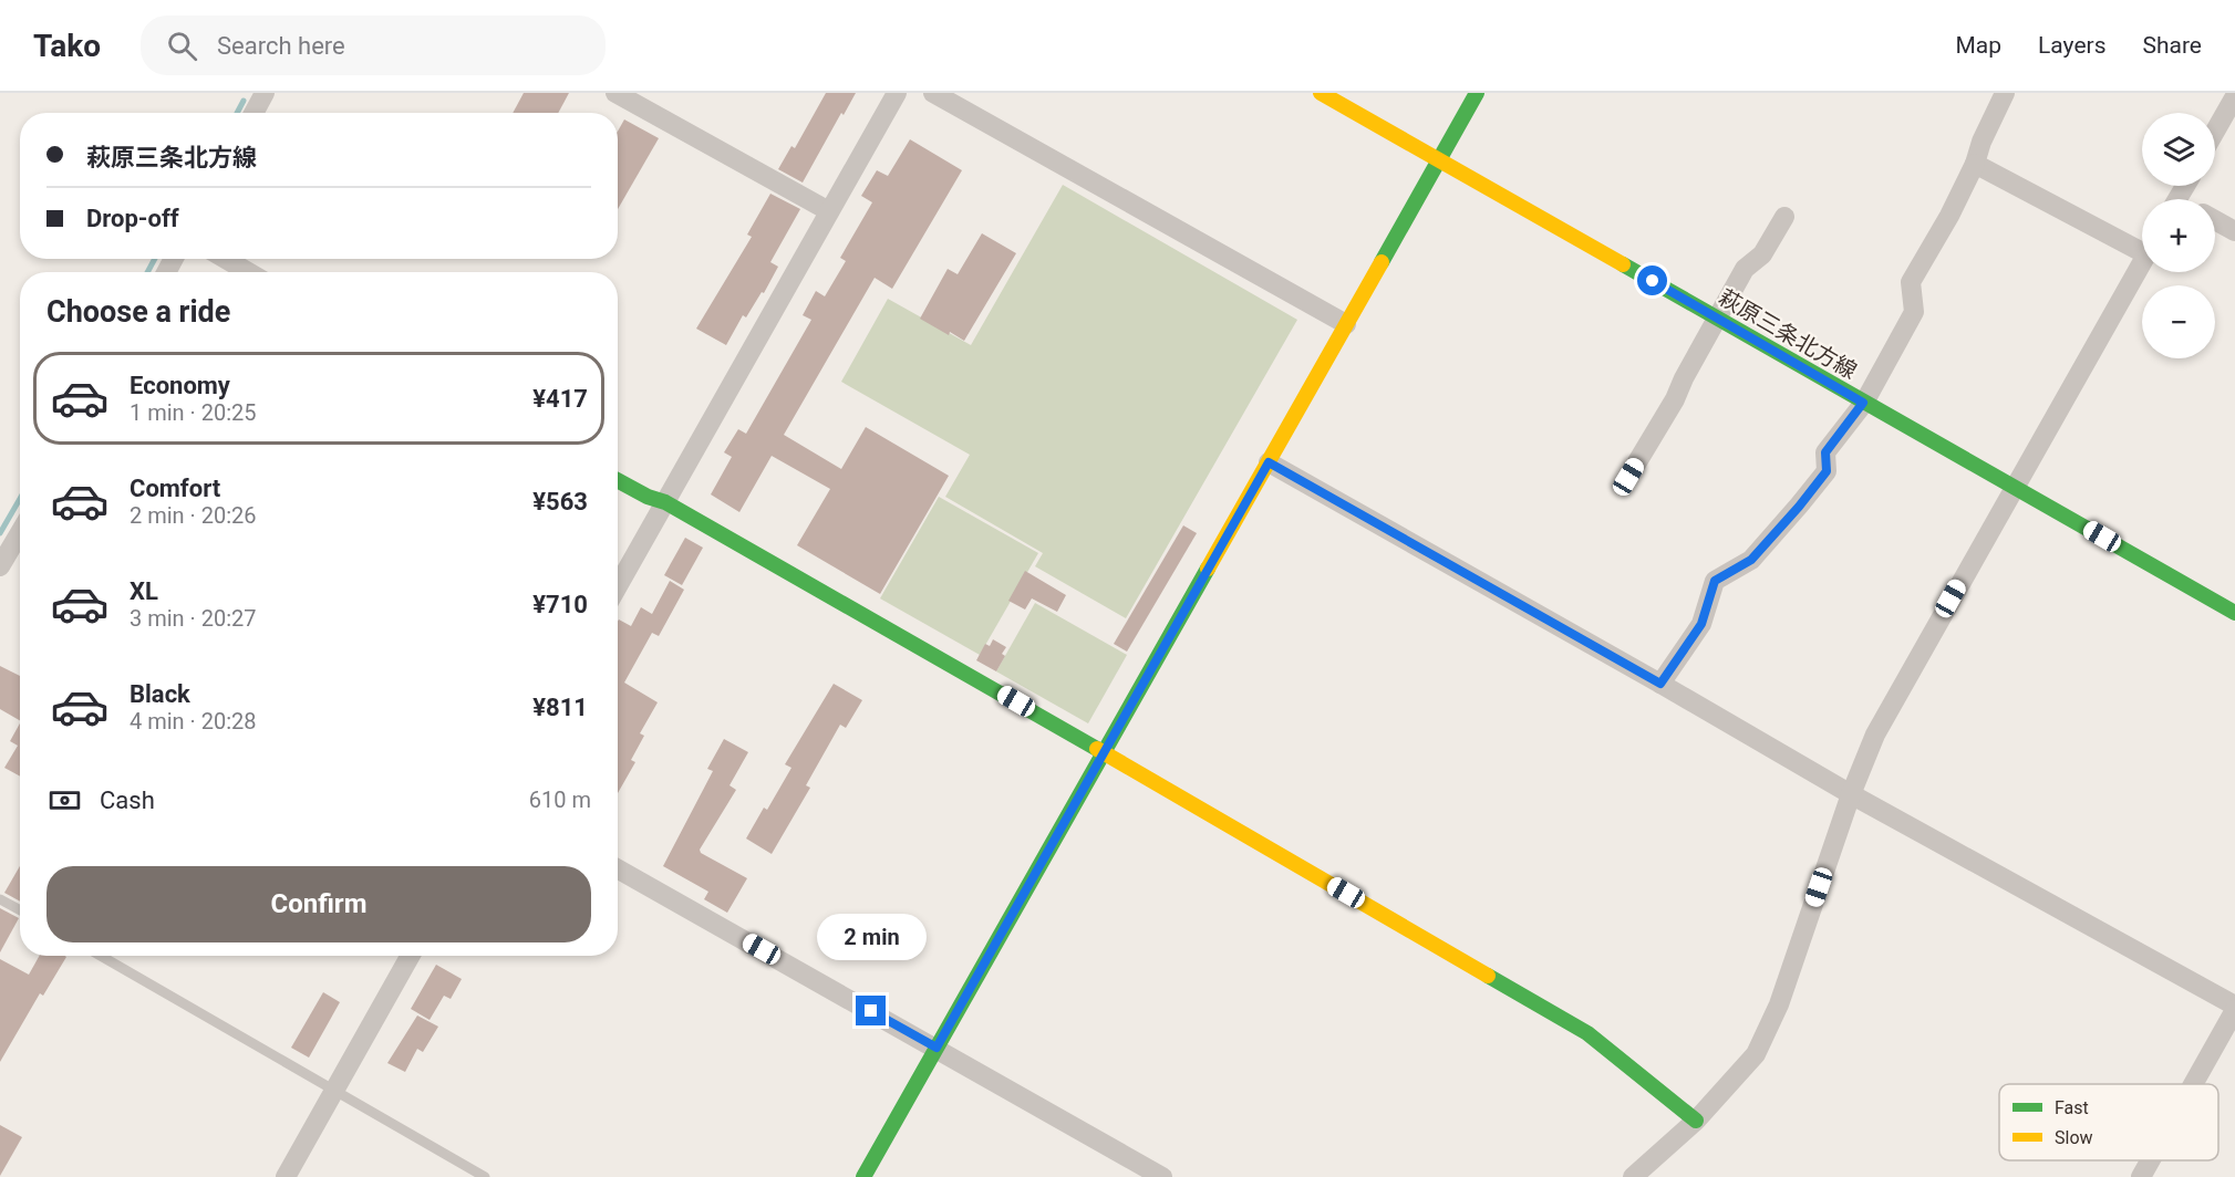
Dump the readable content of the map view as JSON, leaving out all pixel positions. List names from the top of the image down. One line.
{"streets":{"street":["萩原三条北方線"]},"legend":["Fast","Slow"],"page":{"header":"Tako","search":"Search here","nav":["Map","Layers","Share"],"map_buttons":["+","−"],"banner":["萩原三条北方線","Drop-off"],"heading":"Choose a ride","list":[{"name":"Economy","note":"1 min · 20:25","value":"¥417"},{"name":"Comfort","note":"2 min · 20:26","value":"¥563"},{"name":"XL","note":"3 min · 20:27","value":"¥710"},{"name":"Black","note":"4 min · 20:28","value":"¥811"}],"pay":["Cash","610 m"],"buttons":"Confirm","bubble":"2 min"}}
